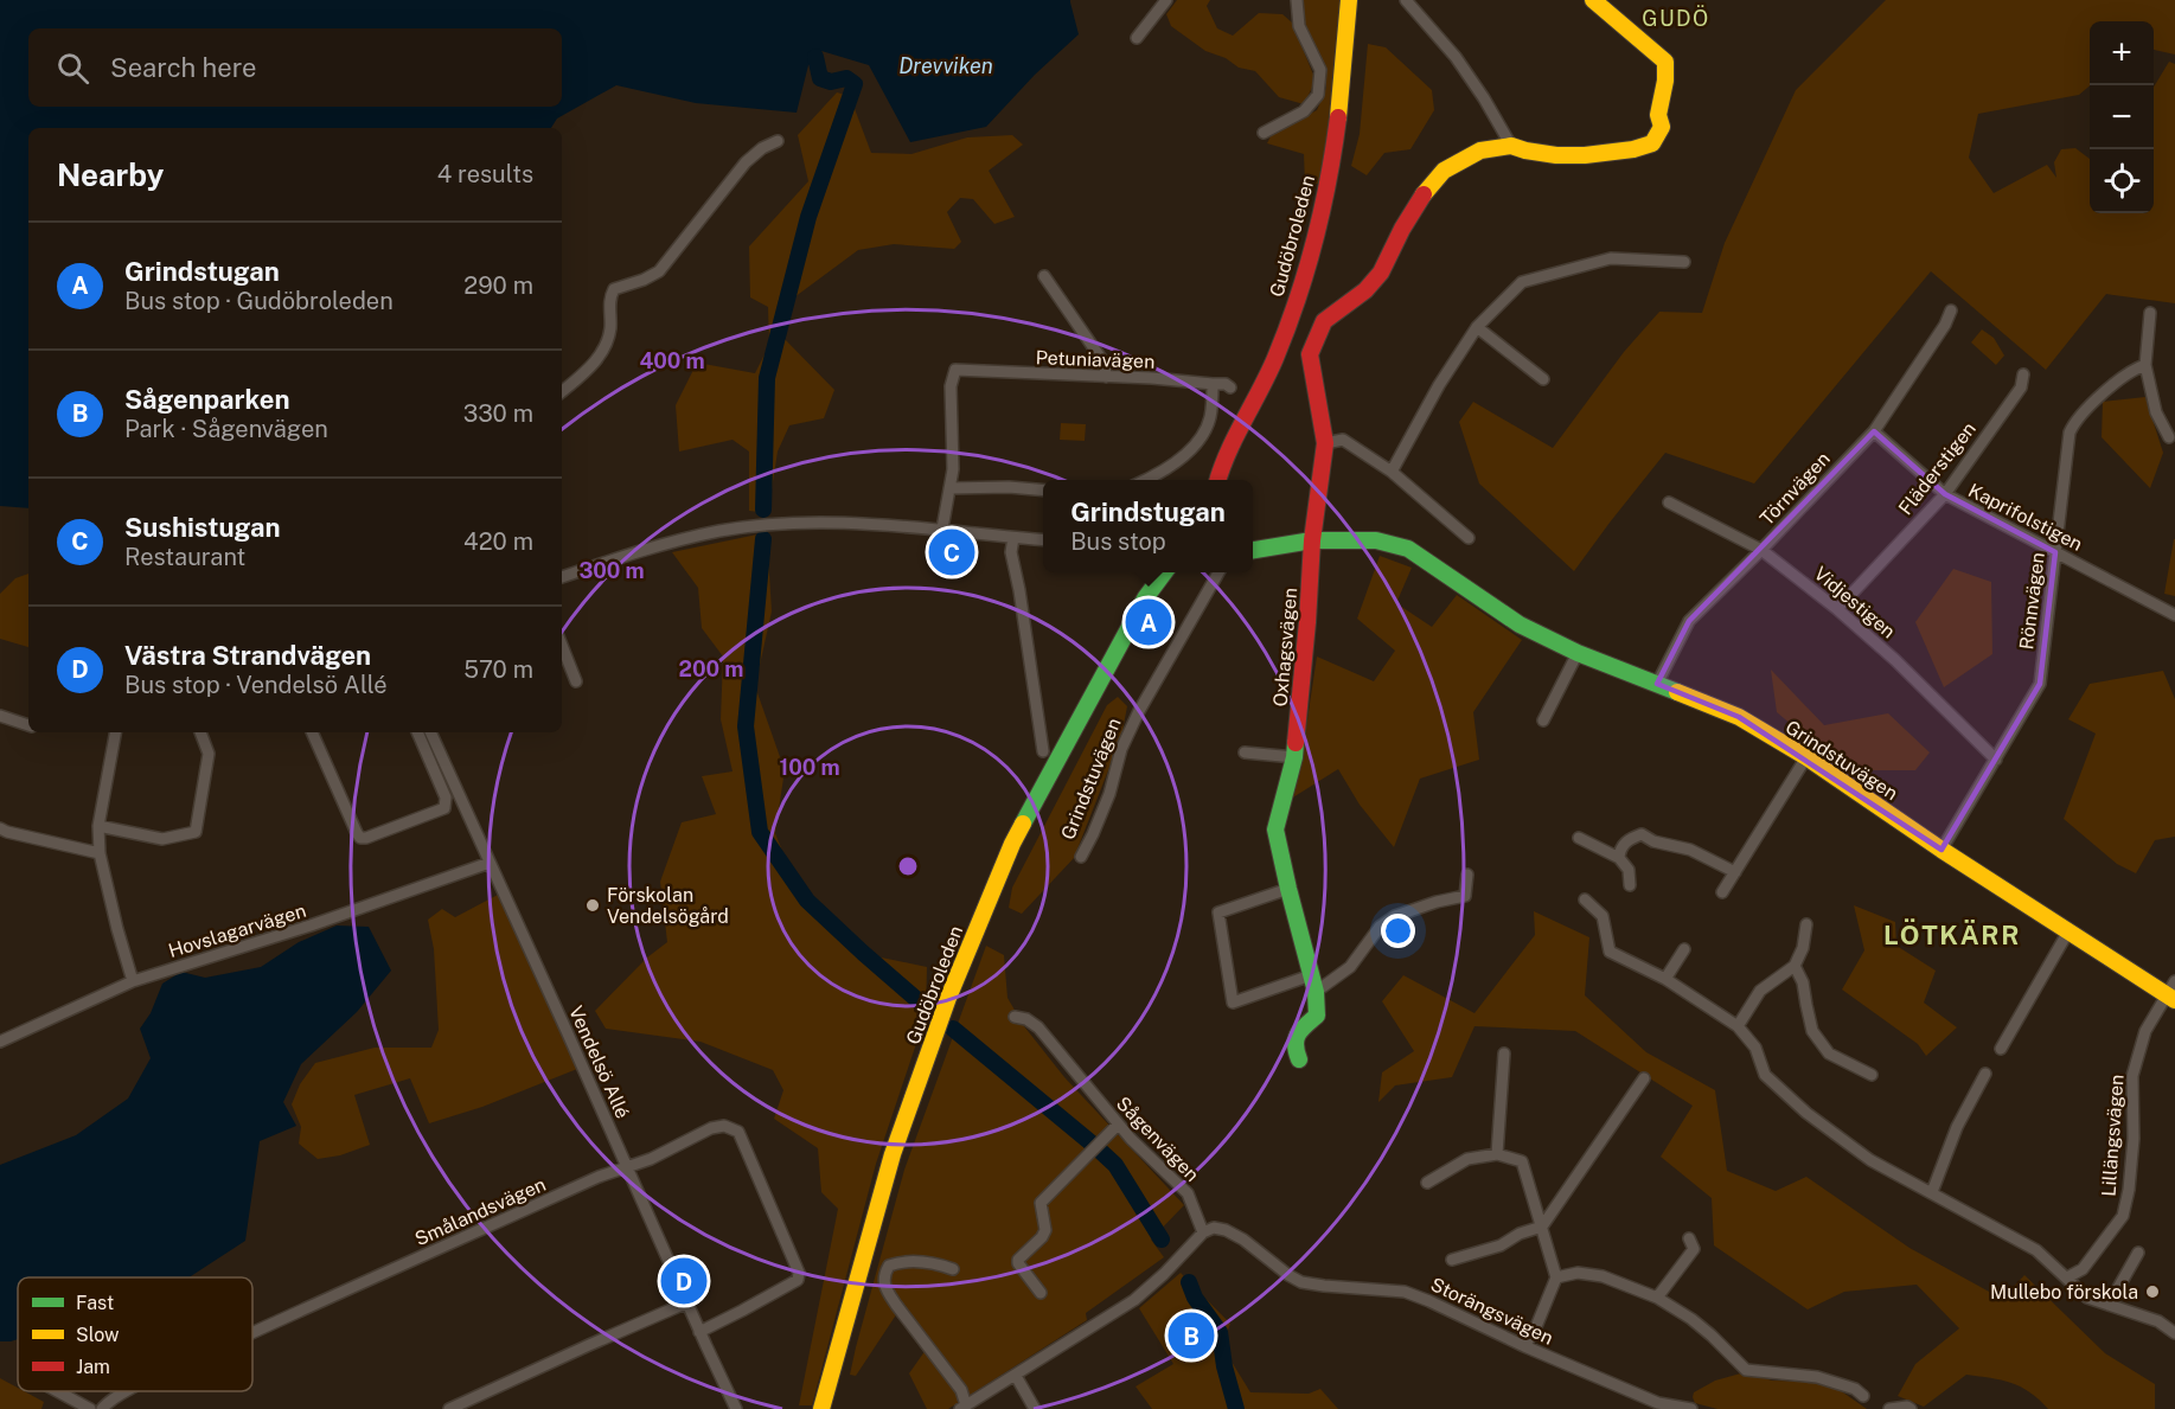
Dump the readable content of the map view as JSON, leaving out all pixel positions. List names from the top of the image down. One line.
{"streets":{"street":["Gudöbroleden","Petuniavägen","Fläderstigen","Törnvägen","Kaprifolstigen","Rönnvägen","Vidjestigen","Oxhagsvägen","Grindstuvägen","Hovslagarvägen","Vendelsö Allé","Lillängsvägen","Sågenvägen","Smålandsvägen","Storängsvägen"]},"crossings":[["Fläderstigen","Kaprifolstigen"],["Fläderstigen","Vidjestigen"],["Törnvägen","Kaprifolstigen"],["Törnvägen","Vidjestigen"],["Törnvägen","Grindstuvägen"],["Kaprifolstigen","Rönnvägen"],["Rönnvägen","Vidjestigen"],["Rönnvägen","Grindstuvägen"],["Oxhagsvägen","Grindstuvägen"],["Grindstuvägen","Lillängsvägen"],["Hovslagarvägen","Vendelsö Allé"],["Vendelsö Allé","Smålandsvägen"],["Sågenvägen","Storängsvägen"]],"districts":["GUDÖ","LÖTKÄRR"],"water":["Drevviken"],"places":["Förskolan Vendelsögård","Mullebo förskola"],"legend":["Fast","Slow","Jam"],"page":{"map_buttons":["+","−"],"search":"Search here","heading":["Nearby","4 results"],"list":[{"mark":"A","name":"Grindstugan","note":"Bus stop · Gudöbroleden","value":"290 m"},{"mark":"B","name":"Sågenparken","note":"Park · Sågenvägen","value":"330 m"},{"mark":"C","name":"Sushistugan","note":"Restaurant","value":"420 m"},{"mark":"D","name":"Västra Strandvägen","note":"Bus stop · Vendelsö Allé","value":"570 m"}],"popup":["Grindstugan","Bus stop"],"pins":["C","A","D","B"]},"rings":["400 m","300 m","200 m","100 m"]}
